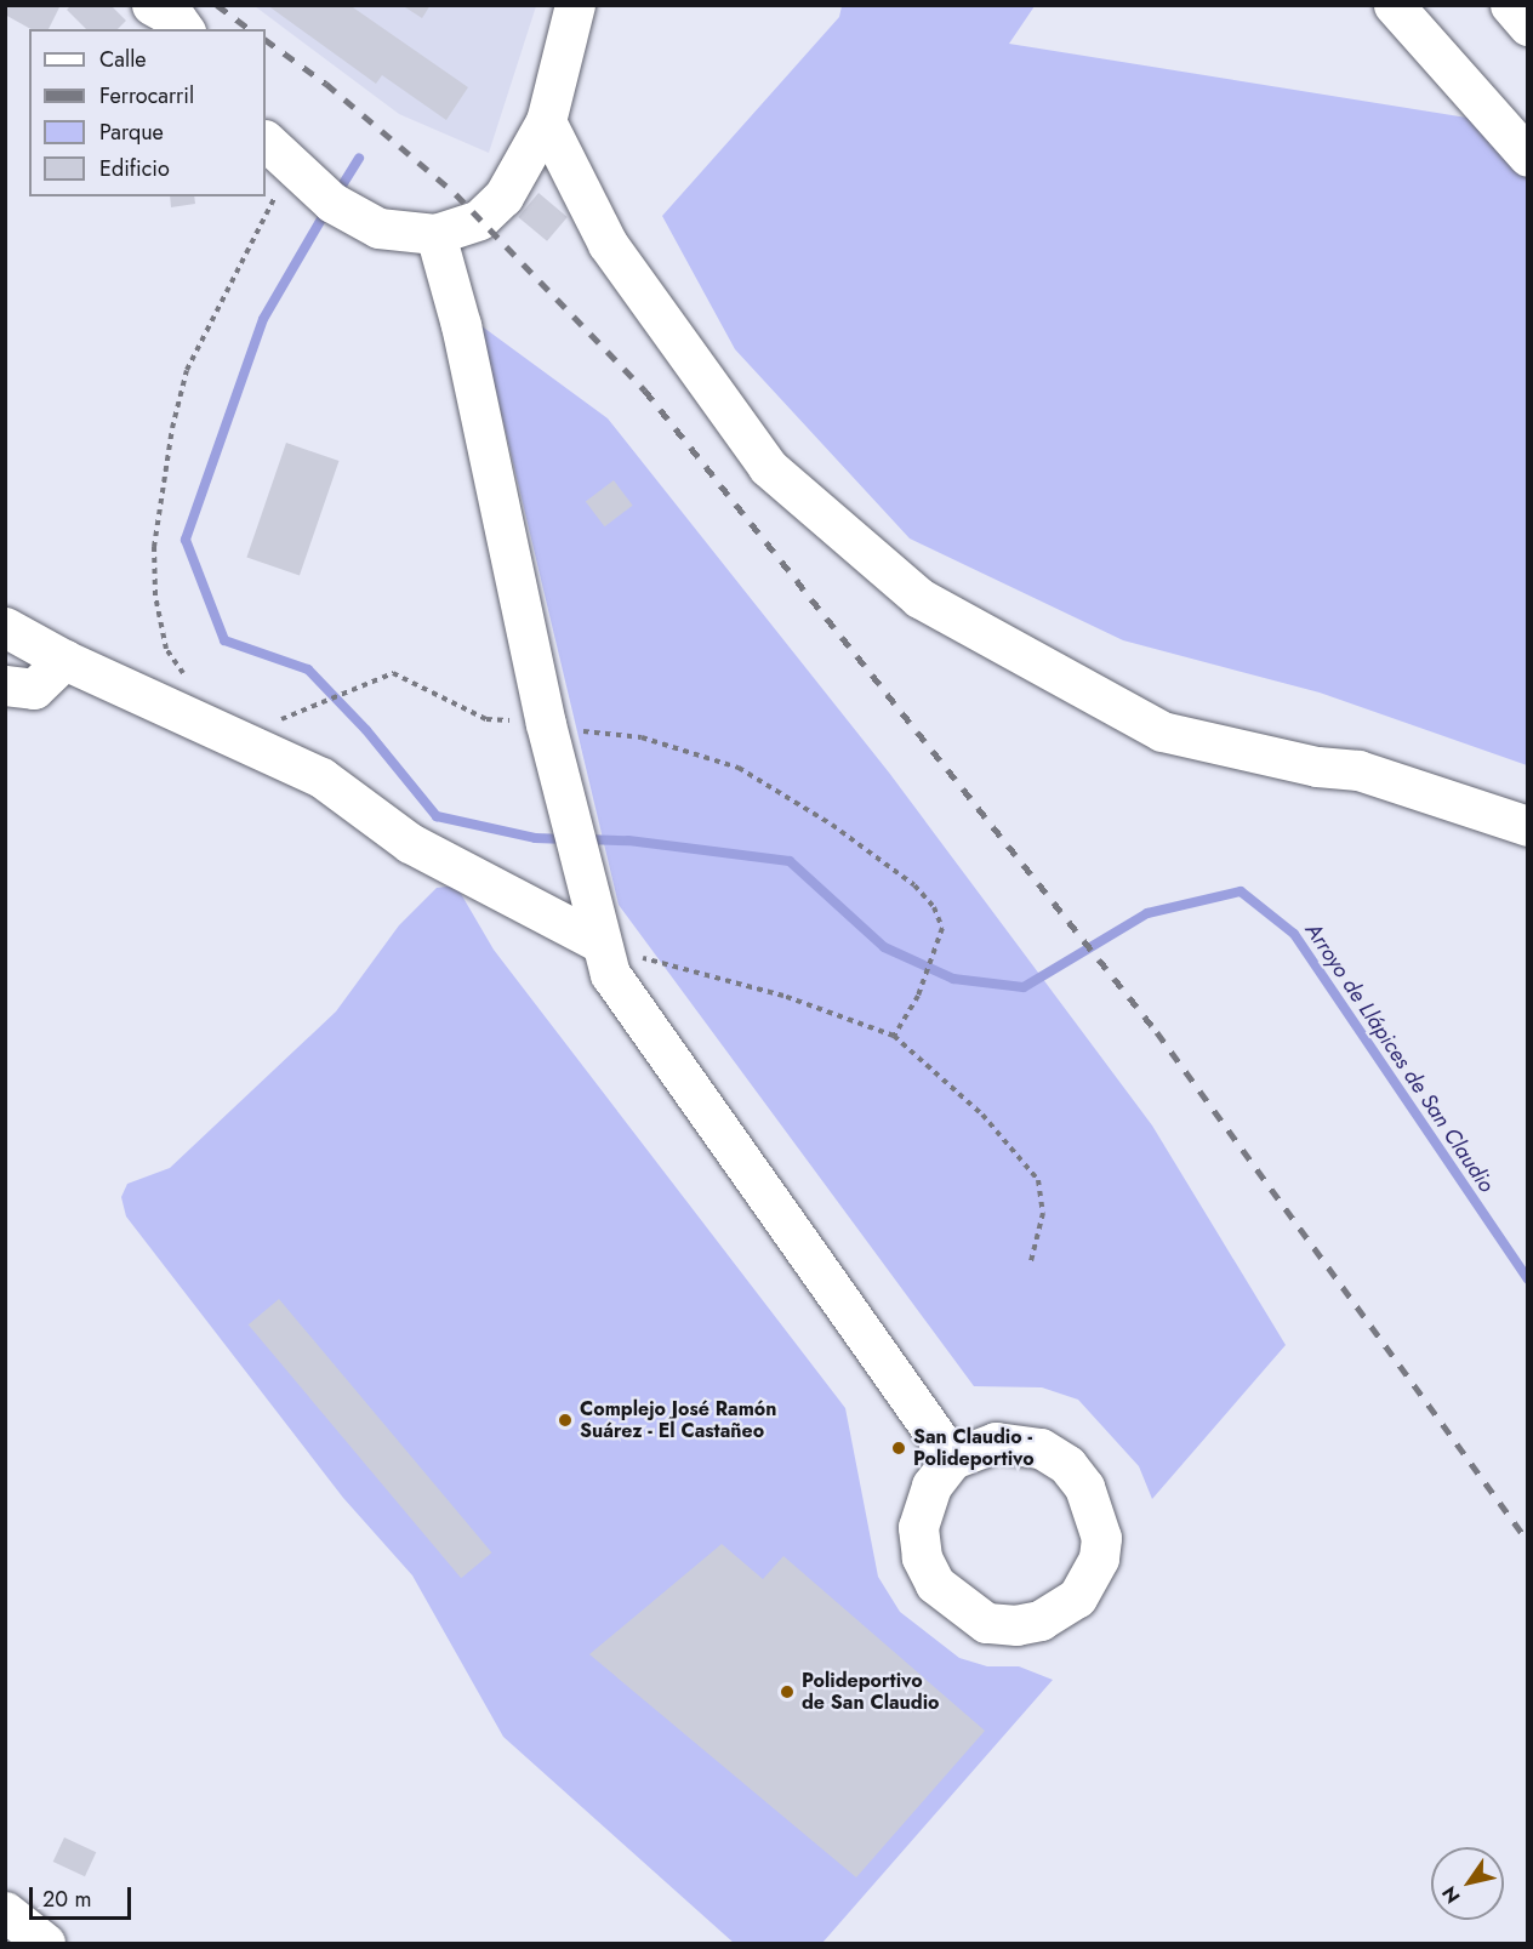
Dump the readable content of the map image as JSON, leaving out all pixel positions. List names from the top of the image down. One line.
{"water":["Arroyo de Llápices de San Claudio"],"places":["Complejo José Ramón Suárez - El Castañeo","San Claudio - Polideportivo","Polideportivo de San Claudio"],"legend":["Calle","Ferrocarril","Parque","Edificio"],"scale_bar":"20 m","north":"bottom left"}
